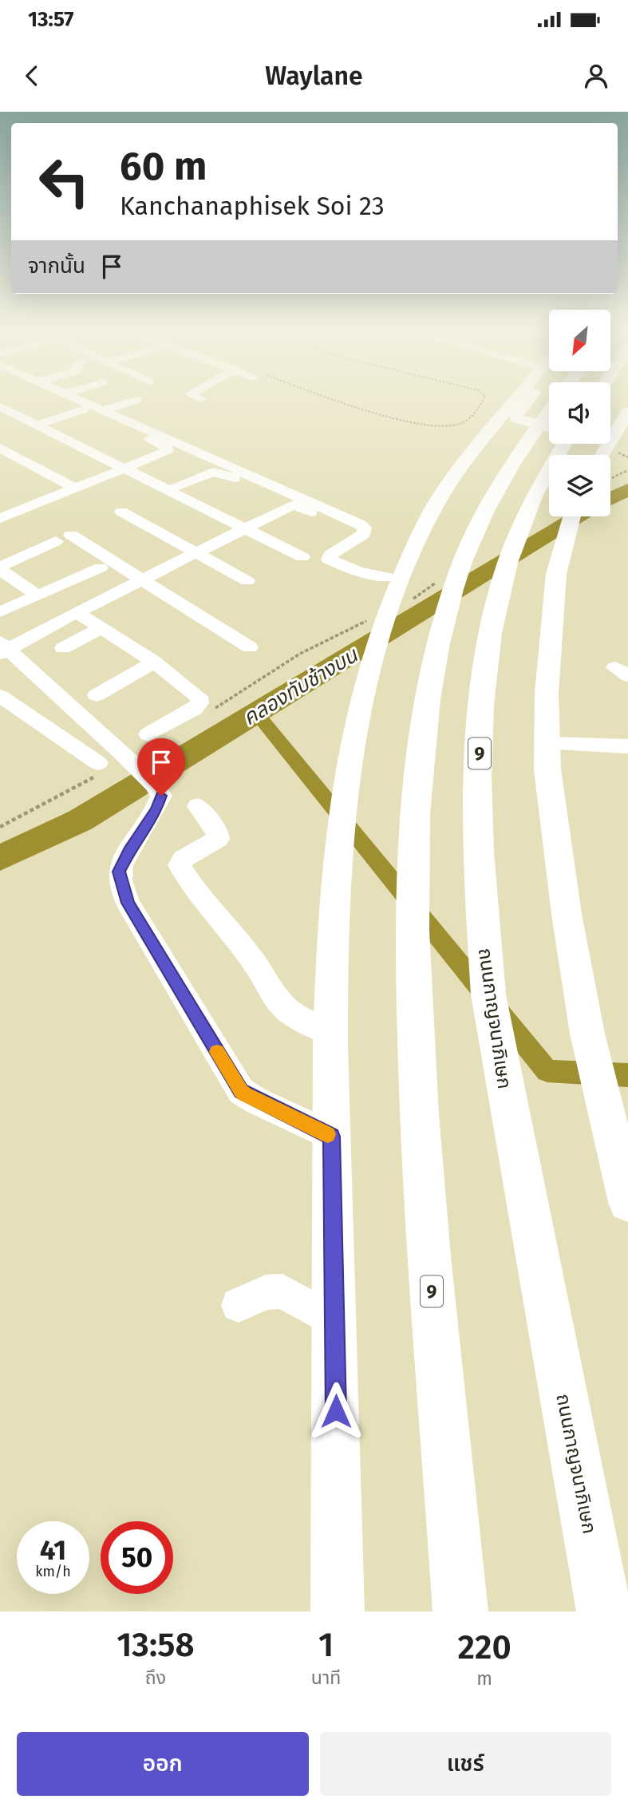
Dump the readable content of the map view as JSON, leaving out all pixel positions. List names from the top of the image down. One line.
{"streets":{"highway":["9","ถนนกาญจนาภิเษก"]},"water":["คลองทับช้างบน"],"north":"bottom left","page":{"status":"13:57","header":"Waylane","turn":["60 m","Kanchanaphisek Soi 23"],"then":"จากนั้น","speed":"41 km/h","limit":"50","eta":["13:58","ถึง","1","นาที","220","m"],"buttons":["ออก","แชร์"]}}
